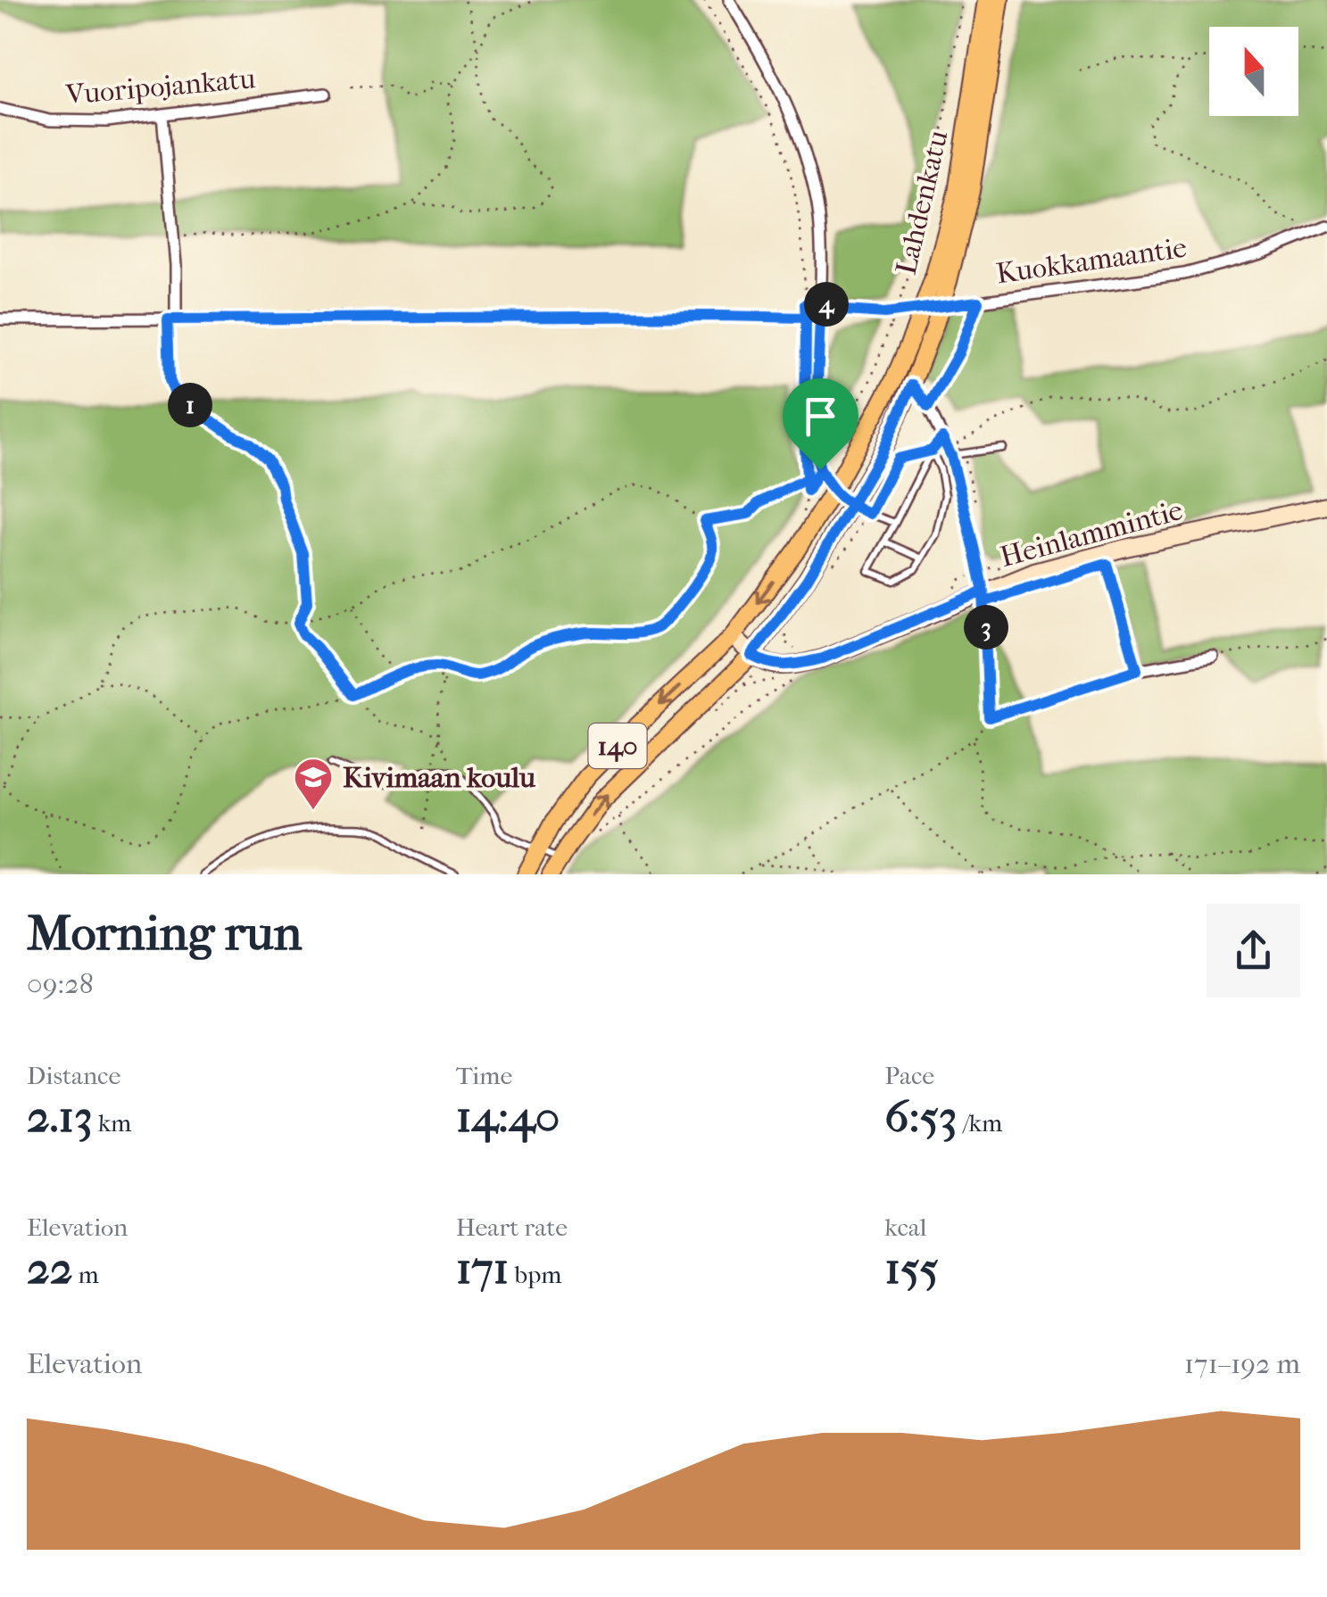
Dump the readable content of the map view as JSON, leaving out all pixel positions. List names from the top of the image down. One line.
{"streets":{"main road":["Lahdenkatu","140"],"street":["Vuoripojankatu","Kuokkamaantie","Heinlammintie"]},"crossings":[["Lahdenkatu","Heinlammintie"]],"places":{"school or university":["Kivimaan koulu"]},"north":"top","page":{"pins":["4","1","3"],"heading":["Morning run","09:28"],"stats":[["Distance","2.13 km"],["Time","14:40"],["Pace","6:53 /km"],["Elevation","22 m"],["Heart rate","171 bpm"],["kcal","155"]],"chart":["Elevation","171–192 m"]}}
